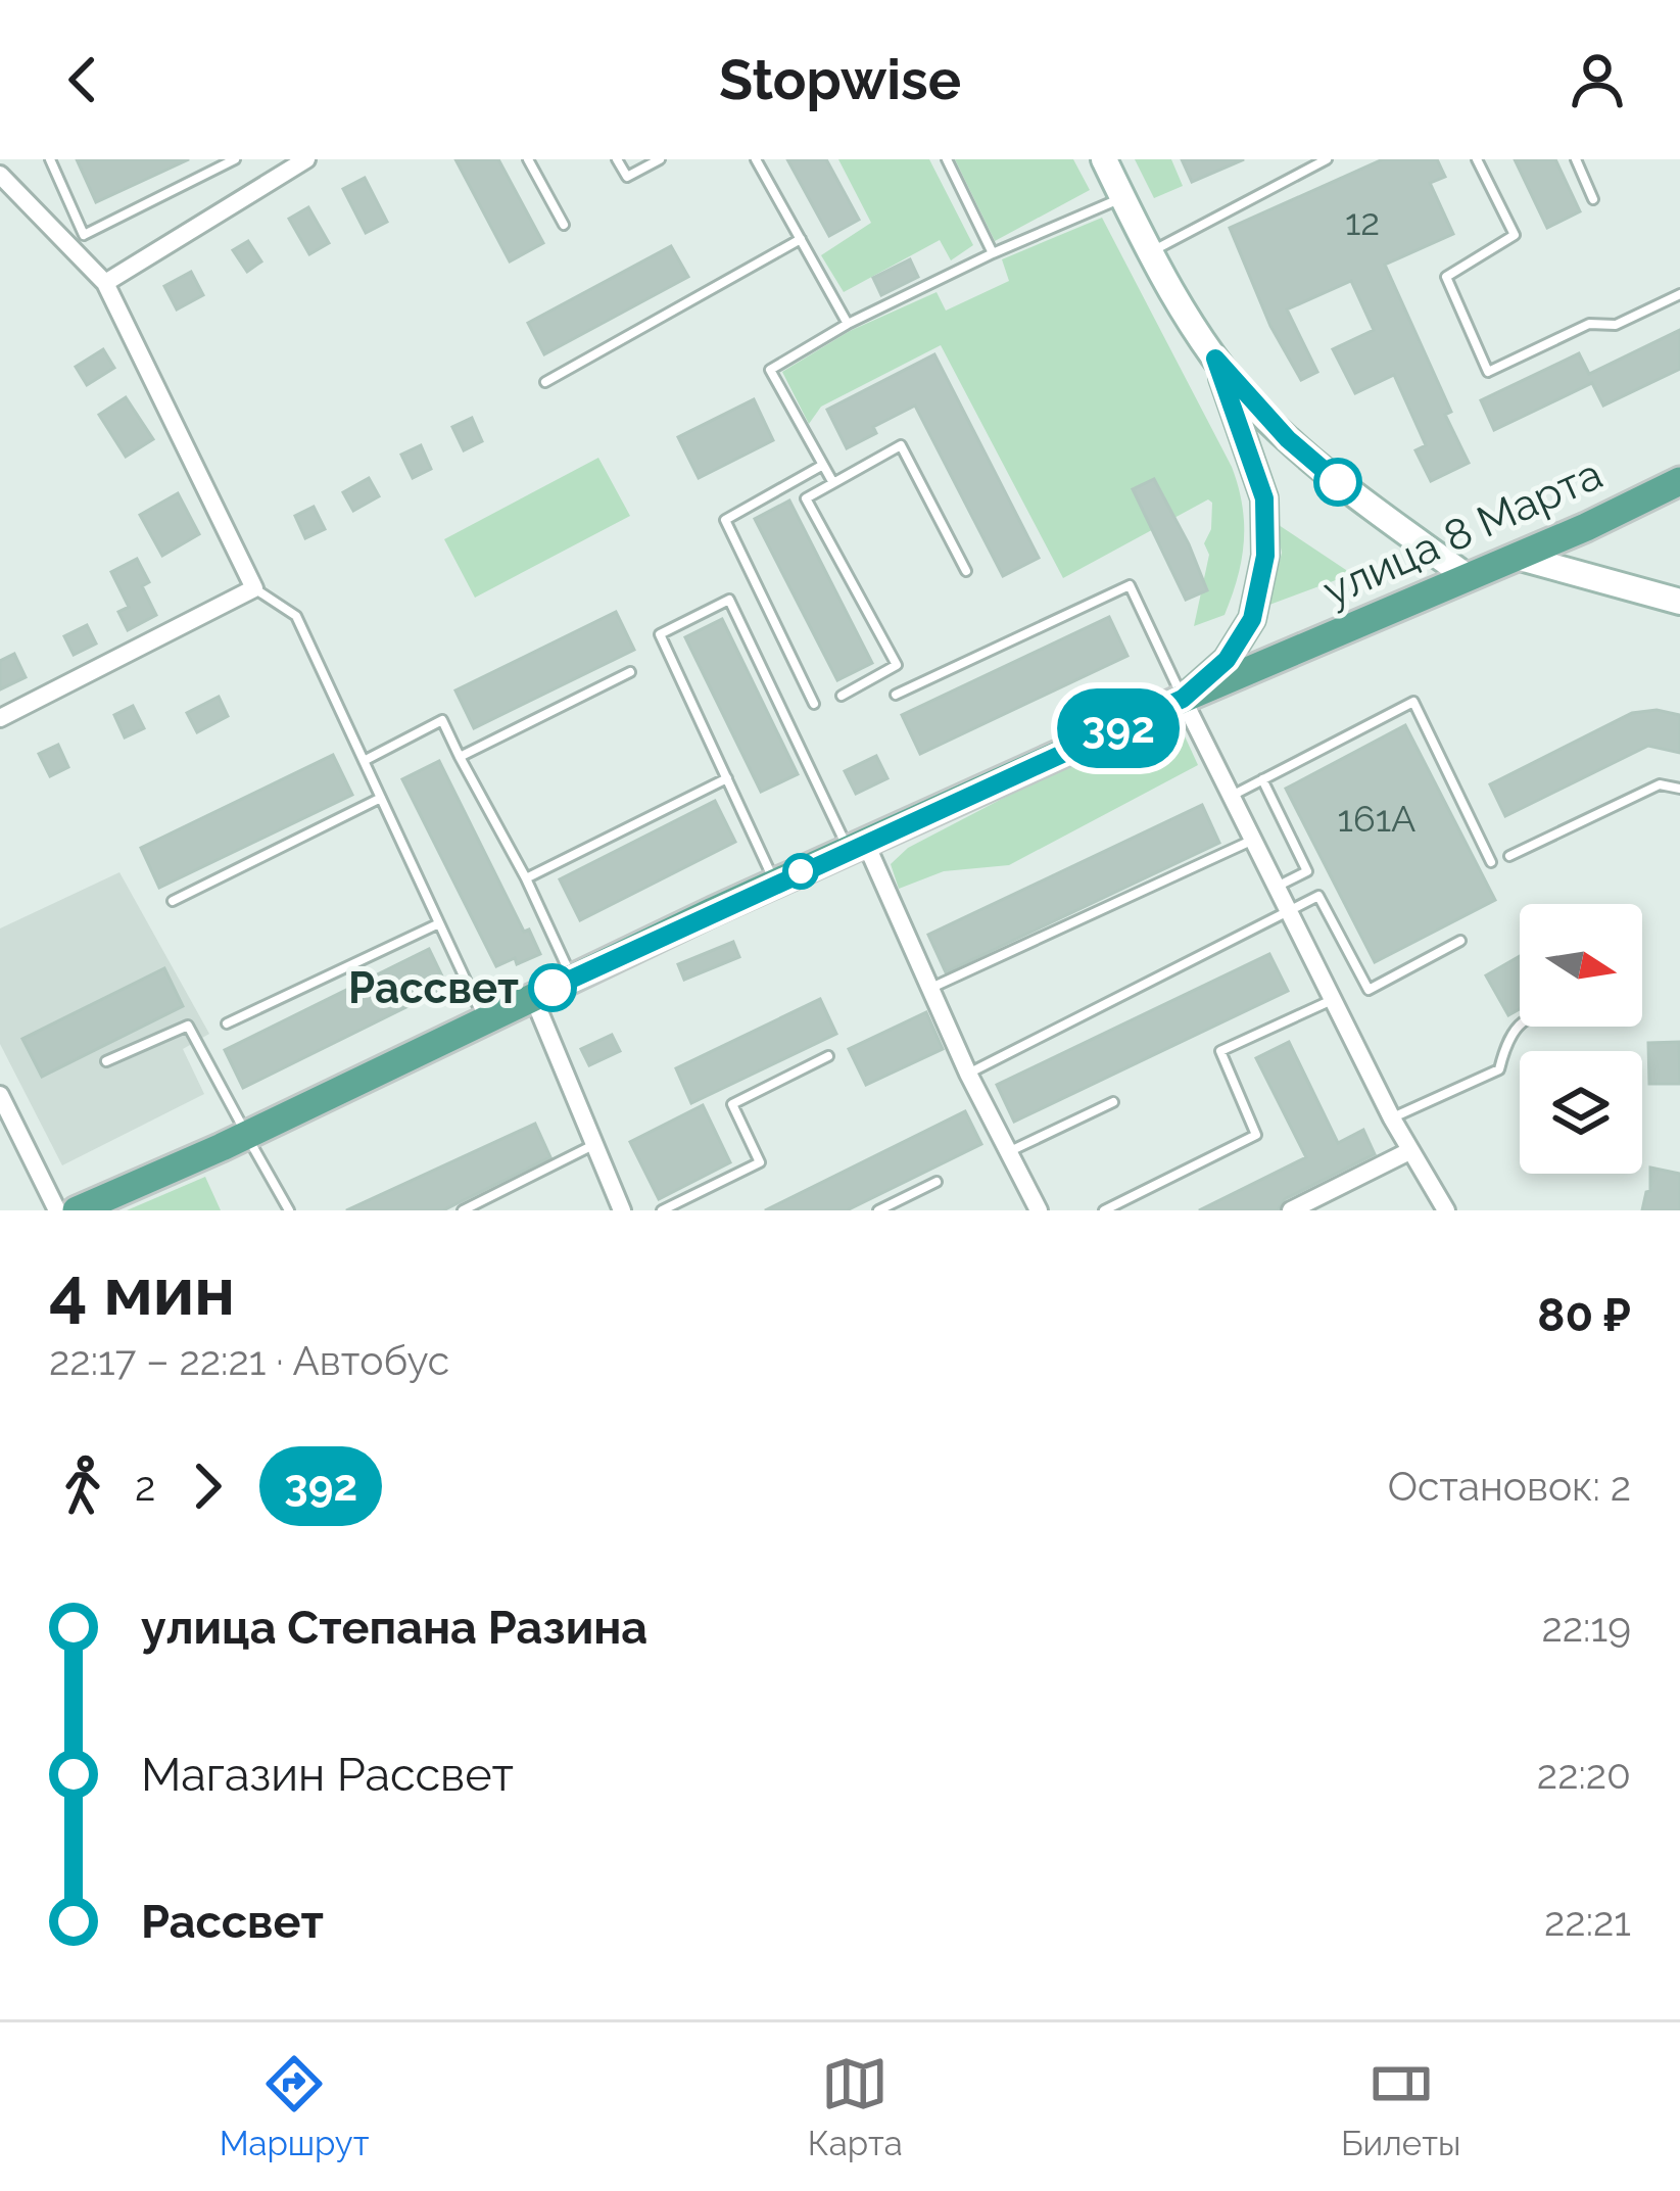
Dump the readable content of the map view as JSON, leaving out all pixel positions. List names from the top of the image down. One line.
{"streets":{"main road":["улица 8 Марта"]},"places":["Рассвет"],"lines":["bus line 392"],"house_numbers":["12","161А"],"north":"right","page":{"header":"Stopwise","on_map":"392","heading":["4 мин","22:17 – 22:21 · Автобус","80 ₽"],"legs":["2","392","Остановок: 2"],"list":[{"name":"улица Степана Разина","value":"22:19"},{"name":"Магазин Рассвет","value":"22:20"},{"name":"Рассвет","value":"22:21"}],"tabs":["Маршрут","Карта","Билеты"]}}
